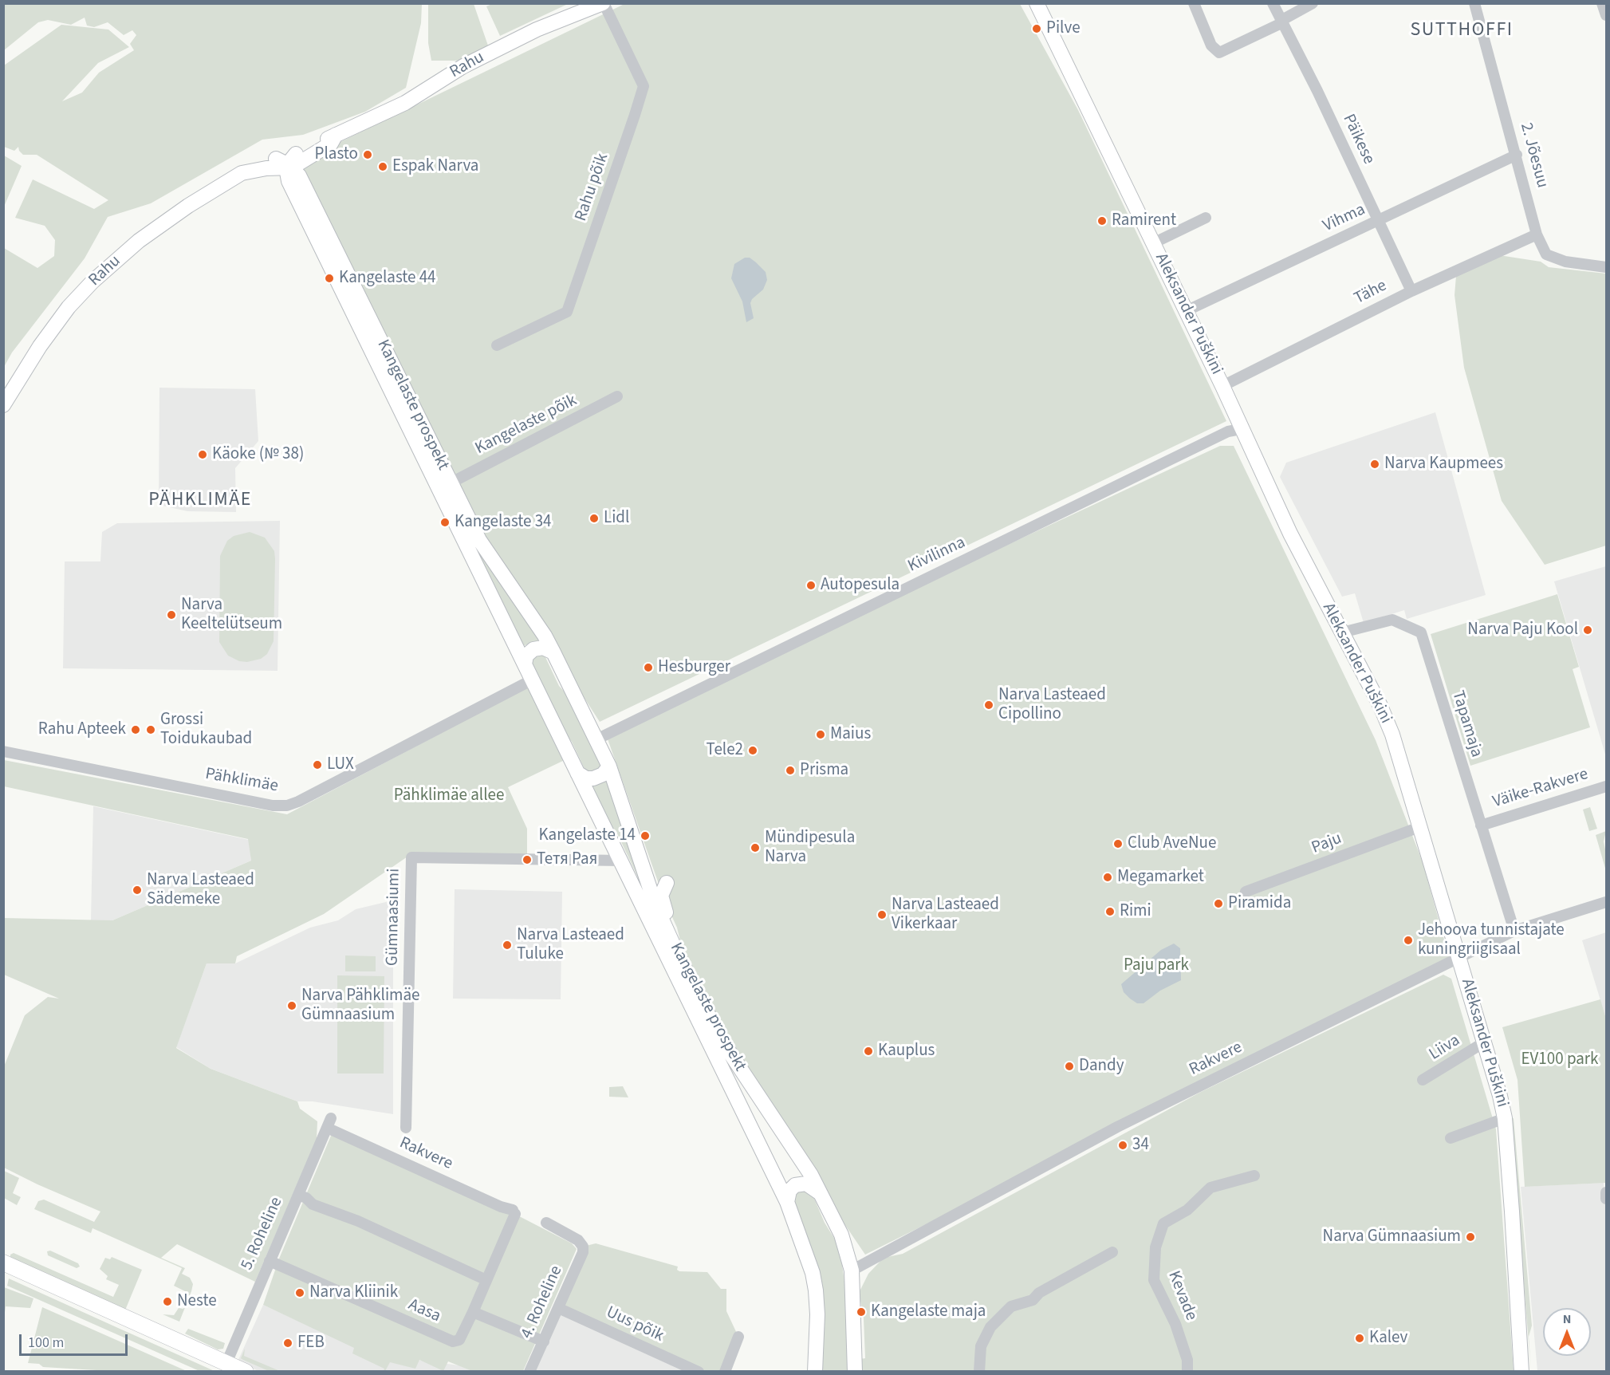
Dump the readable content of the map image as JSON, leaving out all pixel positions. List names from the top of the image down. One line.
{"streets":{"main road":["Rahu","Aleksander Puškini","Kangelaste prospekt"],"street":["Päikese","2. Jõesuu","Rahu põik","Vihma","Tähe","Kangelaste põik","Kivilinna","Tapamaja","Pähklimäe","Väike-Rakvere","Paju","Gümnaasiumi","Liiva","Rakvere","5. Roheline","Kevade","4. Roheline","Aasa","Uus põik"]},"crossings":[["Rahu","Rahu põik"],["Rahu","Kangelaste prospekt"],["Päikese","Vihma"],["Päikese","Tähe"],["2. Jõesuu","Vihma"],["2. Jõesuu","Tähe"],["Vihma","Aleksander Puškini"],["Tähe","Aleksander Puškini"],["Aleksander Puškini","Kivilinna"],["Aleksander Puškini","Tapamaja"],["Aleksander Puškini","Paju"],["Aleksander Puškini","Liiva"],["Aleksander Puškini","Rakvere"],["Kangelaste prospekt","Kangelaste põik"],["Kangelaste prospekt","Kivilinna"],["Kangelaste prospekt","Pähklimäe"],["Kangelaste prospekt","Gümnaasiumi"],["Kangelaste prospekt","Rakvere"],["Tapamaja","Väike-Rakvere"],["Väike-Rakvere","Rakvere"],["Rakvere","5. Roheline"],["Rakvere","Aasa"],["5. Roheline","Aasa"],["4. Roheline","Uus põik"]],"districts":["SUTTHOFFI","PÄHKLIMÄE"],"parks":["Pähklimäe allee","Paju park","EV100 park"],"places":["Pilve","Plasto","Espak Narva","Ramirent","Kangelaste 44","Käoke (№ 38)","Narva Kaupmees","Lidl","Kangelaste 34","Autopesula","Narva Keeltelütseum","Narva Paju Kool","Hesburger","Narva Lasteaed Cipollino","Rahu Apteek","Grossi Toidukaubad","Maius","Tele2","LUX","Prisma","Kangelaste 14","Club AveNue","Mündipesula Narva","Тетя Рая","Megamarket","Narva Lasteaed Sädemeke","Piramida","Rimi","Narva Lasteaed Vikerkaar","Jehoova tunnistajate kuningriigisaal","Narva Lasteaed Tuluke","Narva Pähklimäe Gümnaasium","Kauplus","Dandy","34","Narva Gümnaasium","Narva Kliinik","Neste","Kangelaste maja","Kalev","FEB"],"scale_bar":"100 m","north":"top"}
